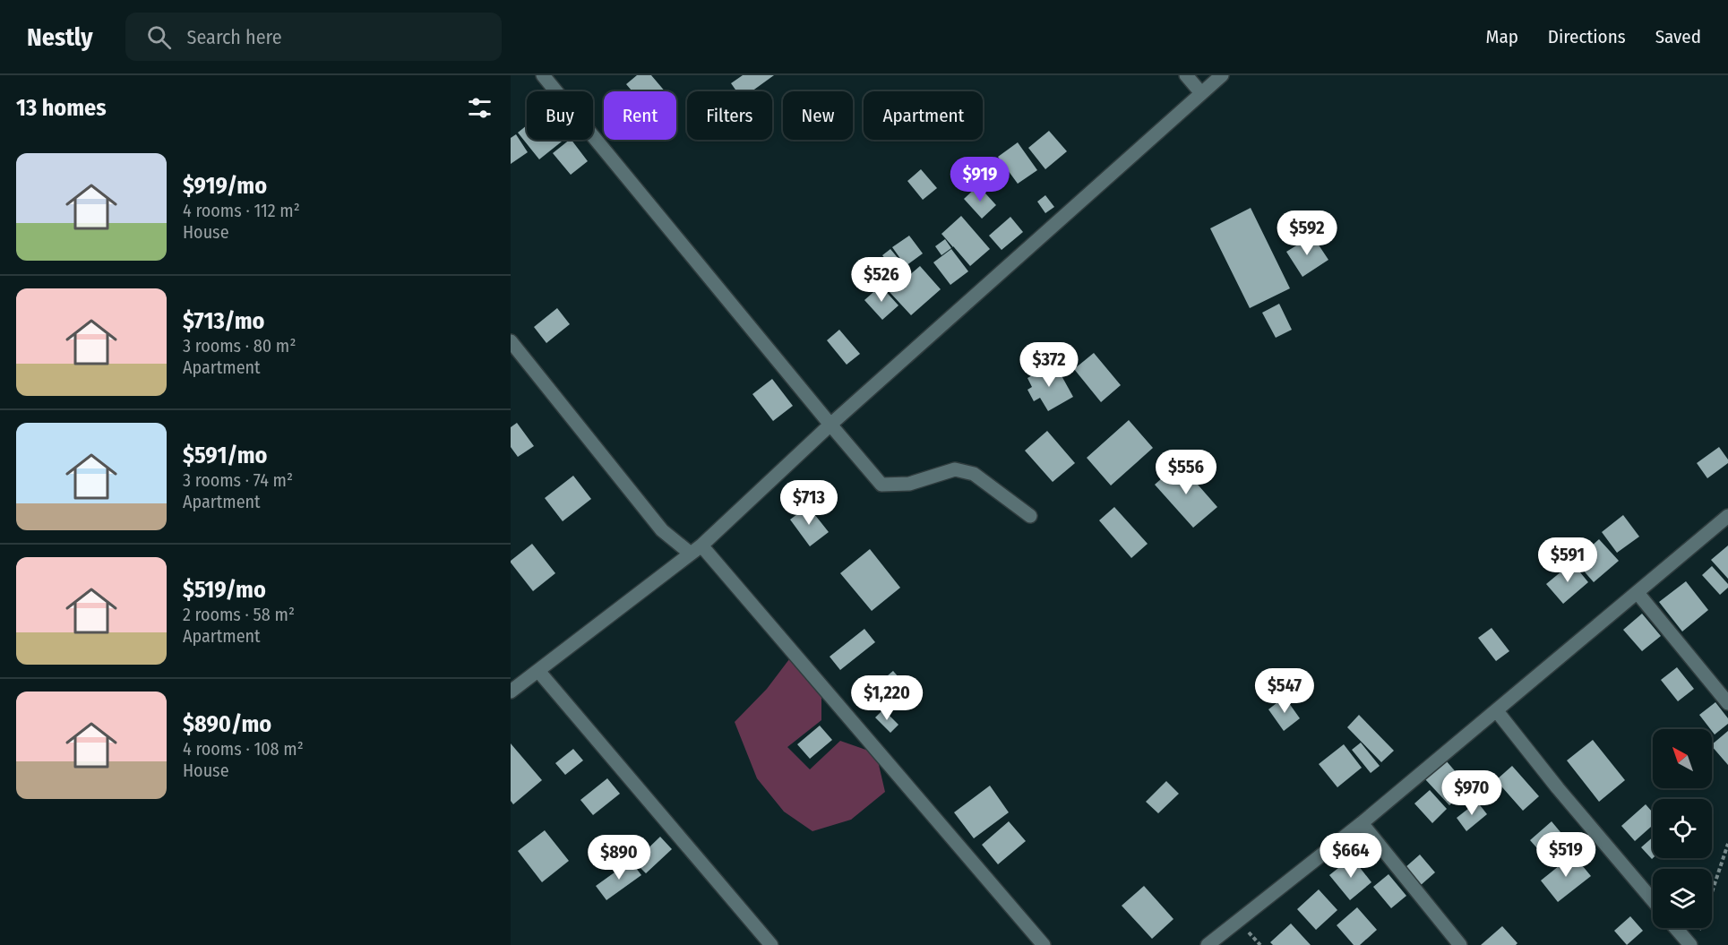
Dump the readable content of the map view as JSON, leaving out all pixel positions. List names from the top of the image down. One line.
{"north":"top left","page":{"header":"Nestly","search":"Search here","nav":["Map","Directions","Saved"],"heading":"13 homes","chip":["Buy","Rent","Filters","New","Apartment"],"list":[{"name":"$919/mo","note":"4 rooms · 112 m² · House"},{"name":"$713/mo","note":"3 rooms · 80 m² · Apartment"},{"name":"$591/mo","note":"3 rooms · 74 m² · Apartment"},{"name":"$519/mo","note":"2 rooms · 58 m² · Apartment"},{"name":"$890/mo","note":"4 rooms · 108 m² · House"}],"price":["$919","$592","$526","$372","$556","$713","$591","$547","$1,220","$970","$519","$664","$890"]}}
